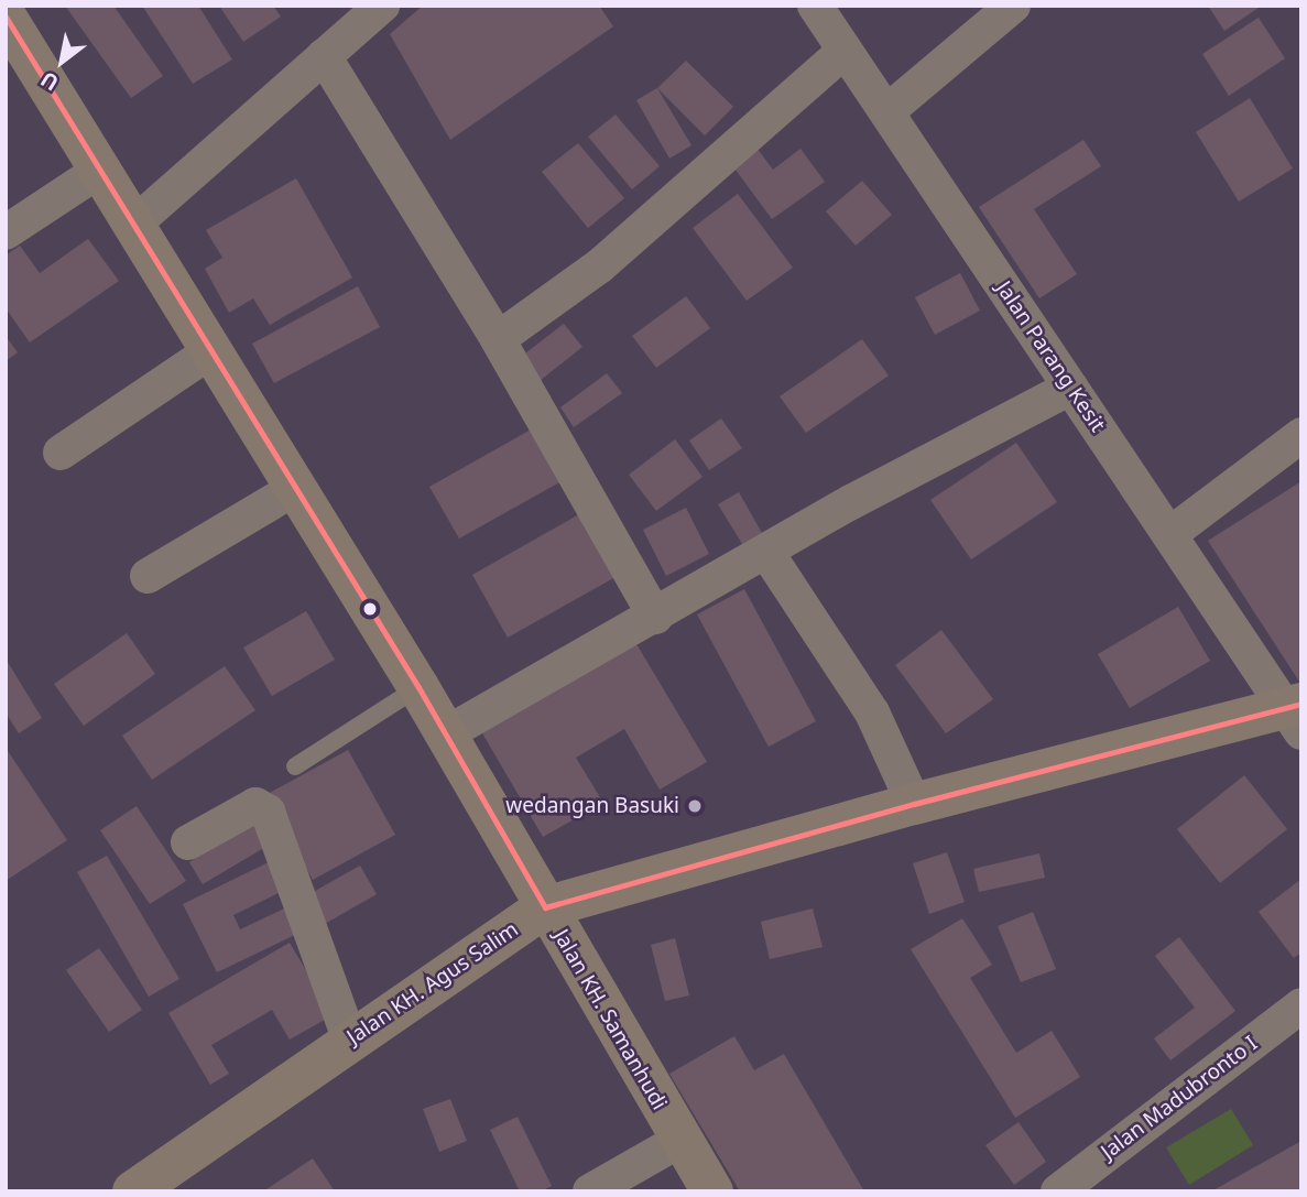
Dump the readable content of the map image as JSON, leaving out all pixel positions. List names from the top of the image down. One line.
{"streets":{"main road":["Jalan KH. Agus Salim","Jalan KH. Samanhudi"],"street":["Jalan Parang Kesit","Jalan Madubronto I"]},"crossings":[["Jalan Parang Kesit","Jalan KH. Agus Salim"],["Jalan KH. Agus Salim","Jalan KH. Samanhudi"]],"places":["wedangan Basuki"],"north":"bottom left"}
